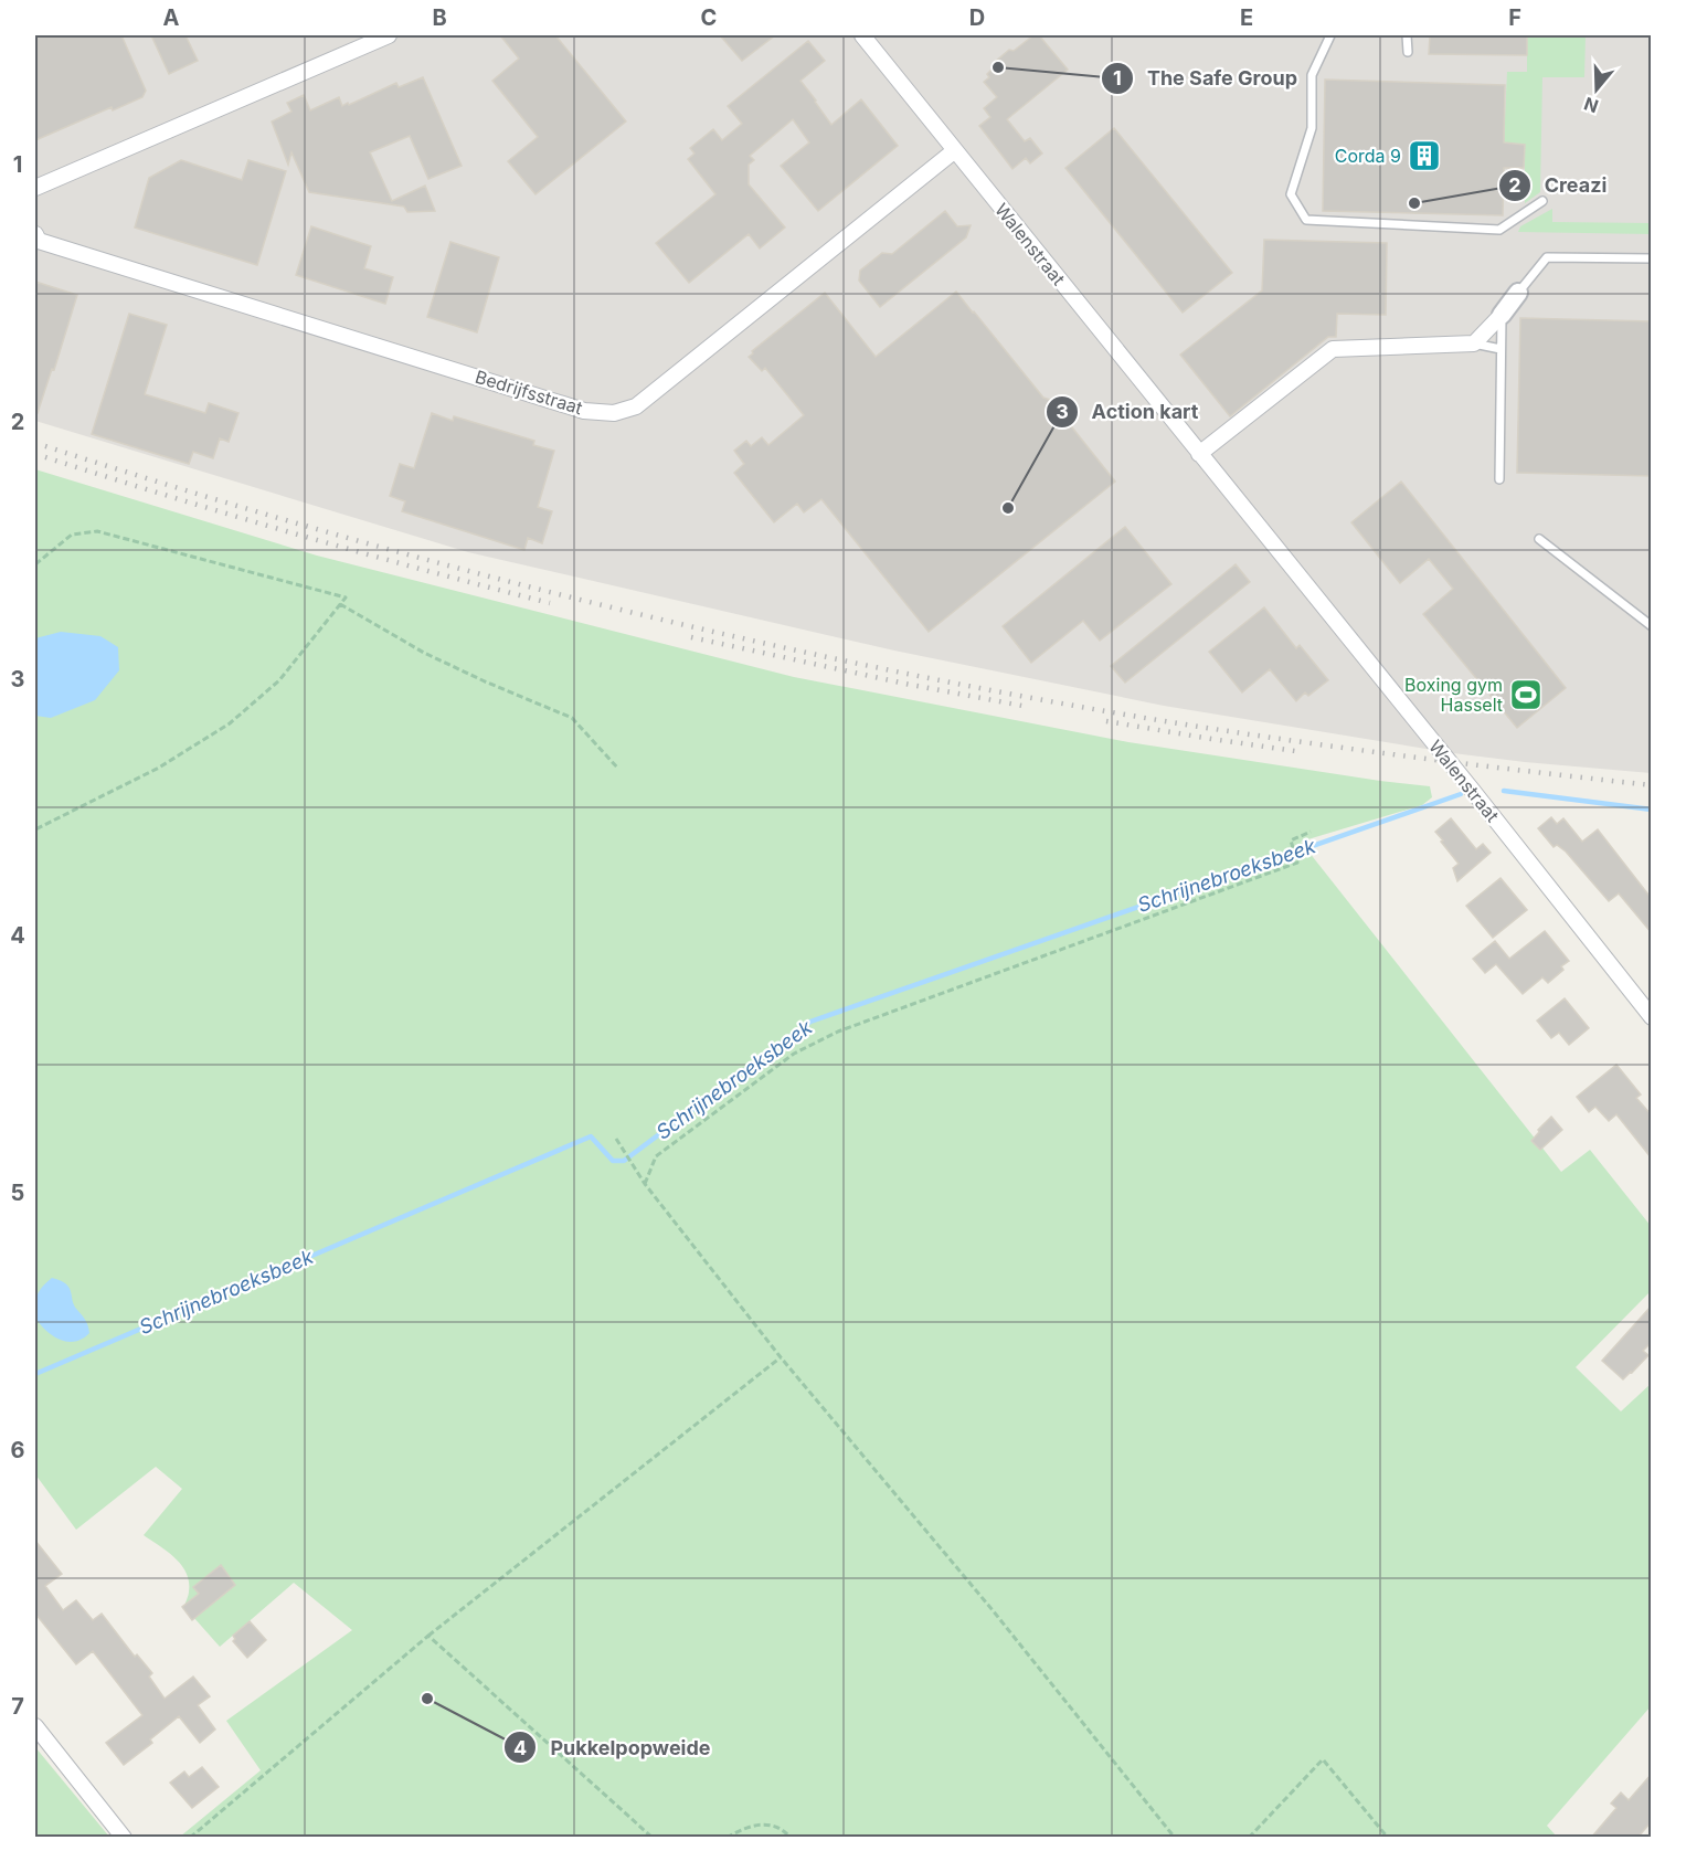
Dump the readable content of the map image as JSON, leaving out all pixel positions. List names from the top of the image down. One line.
{"streets":{"street":["Walenstraat","Bedrijfsstraat"]},"crossings":[["Walenstraat","Bedrijfsstraat"]],"water":["Schrijnebroeksbeek"],"places":{"other":["The Safe Group","Creazi","Action kart","Pukkelpopweide"],"building":["Corda 9"],"sports":["Boxing gym Hasselt"]},"north":"bottom","grid":{"columns":["A","B","C","D","E","F"],"rows":["1","2","3","4","5","6","7"]}}
